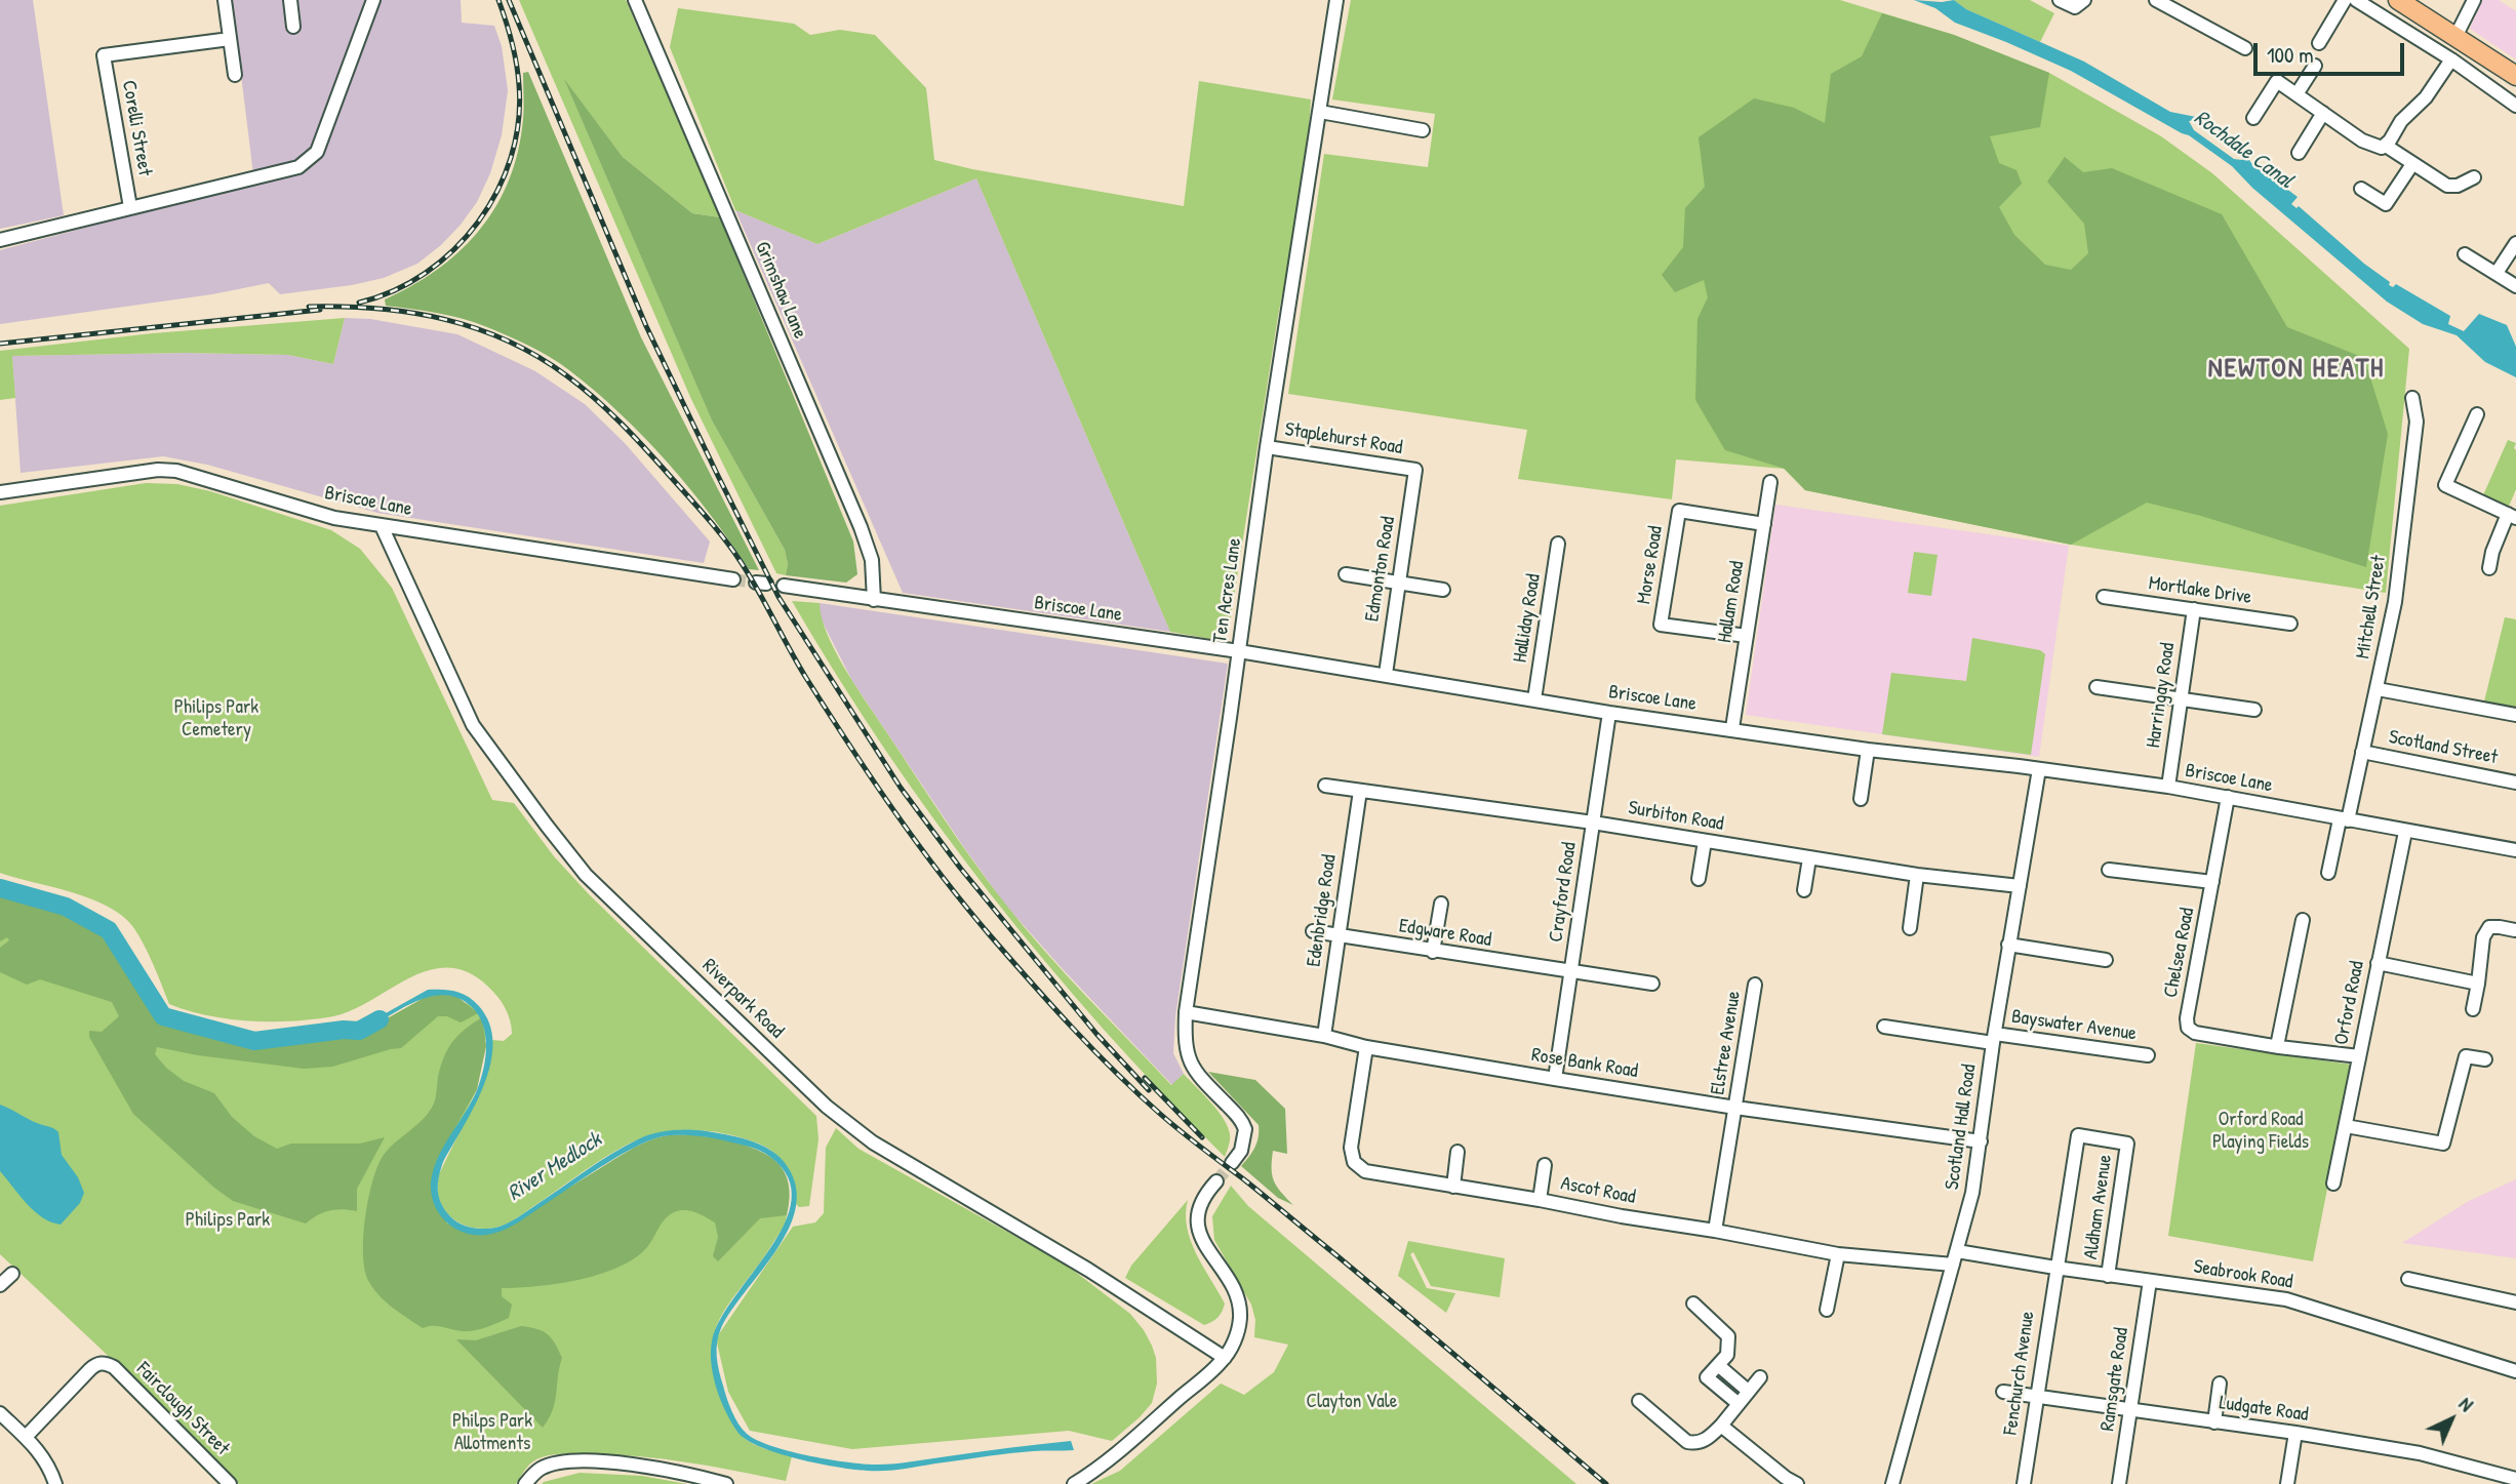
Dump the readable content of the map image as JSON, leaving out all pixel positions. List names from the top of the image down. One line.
{"streets":{"street":["Corelli Street","Grimshaw Lane","Staplehurst Road","Briscoe Lane","Morse Road","Edmonton Road","Ten Acres Lane","Mortlake Drive","Hallam Road","Mitchell Street","Halliday Road","Harringay Road","Scotland Street","Surbiton Road","Crayford Road","Edenbridge Road","Edgware Road","Chelsea Road","Riverpark Road","Orford Road","Bayswater Avenue","Elstree Avenue","Rose Bank Road","Scotland Hall Road","Ascot Road","Aldham Avenue","Seabrook Road","Fenchurch Avenue","Ramsgate Road","Fairclough Street","Ludgate Road"]},"crossings":[["Grimshaw Lane","Briscoe Lane"],["Staplehurst Road","Edmonton Road"],["Staplehurst Road","Ten Acres Lane"],["Briscoe Lane","Edmonton Road"],["Briscoe Lane","Ten Acres Lane"],["Briscoe Lane","Hallam Road"],["Briscoe Lane","Mitchell Street"],["Briscoe Lane","Halliday Road"],["Briscoe Lane","Harringay Road"],["Briscoe Lane","Crayford Road"],["Briscoe Lane","Chelsea Road"],["Briscoe Lane","Riverpark Road"],["Briscoe Lane","Orford Road"],["Briscoe Lane","Scotland Hall Road"],["Morse Road","Hallam Road"],["Ten Acres Lane","Rose Bank Road"],["Mortlake Drive","Harringay Road"],["Mitchell Street","Scotland Street"],["Surbiton Road","Crayford Road"],["Surbiton Road","Edenbridge Road"],["Surbiton Road","Scotland Hall Road"],["Crayford Road","Edgware Road"],["Crayford Road","Rose Bank Road"],["Edenbridge Road","Edgware Road"],["Edenbridge Road","Rose Bank Road"],["Chelsea Road","Orford Road"],["Bayswater Avenue","Scotland Hall Road"],["Elstree Avenue","Rose Bank Road"],["Elstree Avenue","Ascot Road"],["Rose Bank Road","Scotland Hall Road"],["Rose Bank Road","Ascot Road"],["Scotland Hall Road","Ascot Road"],["Scotland Hall Road","Seabrook Road"],["Ascot Road","Seabrook Road"],["Aldham Avenue","Seabrook Road"],["Aldham Avenue","Fenchurch Avenue"],["Seabrook Road","Fenchurch Avenue"],["Seabrook Road","Ramsgate Road"],["Fenchurch Avenue","Ludgate Road"],["Ramsgate Road","Ludgate Road"]],"districts":["NEWTON HEATH"],"water":["Rochdale Canal","River Medlock"],"parks":["Philips Park Cemetery","Orford Road Playing Fields","Philips Park","Clayton Vale","Philps Park Allotments"],"scale_bar":"100 m","north":"top right"}
